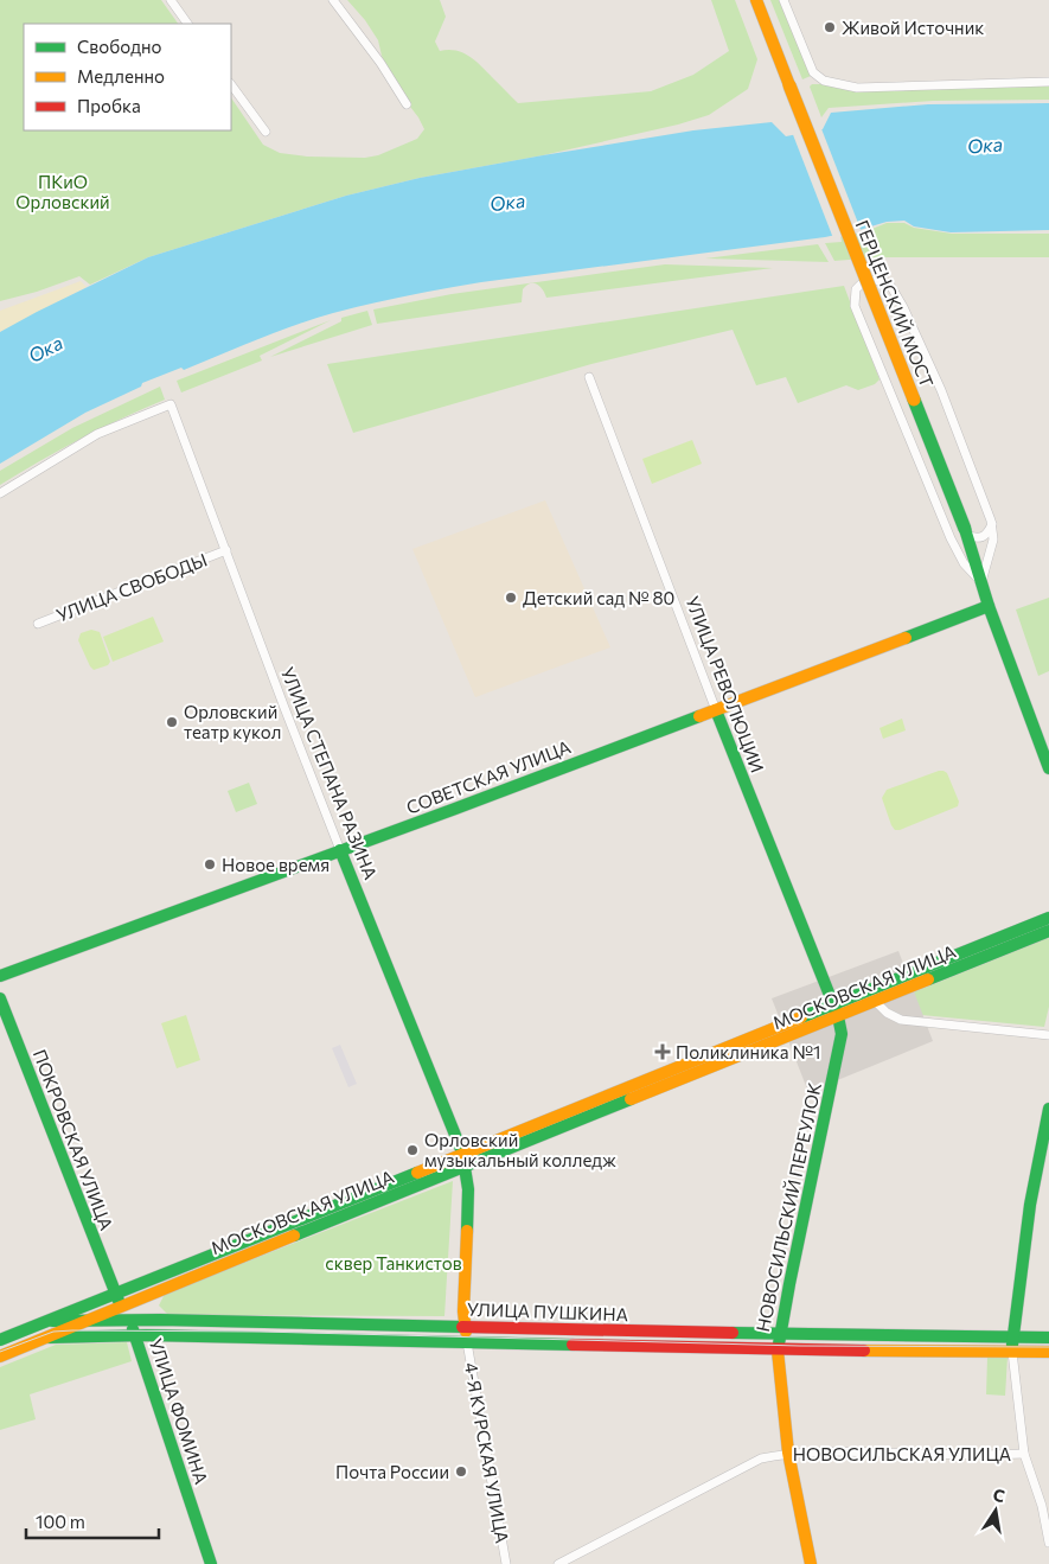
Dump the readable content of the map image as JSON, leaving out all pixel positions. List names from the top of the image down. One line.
{"streets":{"main road":["ГЕРЦЕНСКИЙ МОСТ","УЛИЦА РЕВОЛЮЦИИ","УЛИЦА СТЕПАНА РАЗИНА","СОВЕТСКАЯ УЛИЦА","МОСКОВСКАЯ УЛИЦА","ПОКРОВСКАЯ УЛИЦА","НОВОСИЛЬСКИЙ ПЕРЕУЛОК","УЛИЦА ПУШКИНА","УЛИЦА ФОМИНА"],"street":["УЛИЦА СВОБОДЫ","4-Я КУРСКАЯ УЛИЦА","НОВОСИЛЬСКАЯ УЛИЦА"]},"crossings":[["ГЕРЦЕНСКИЙ МОСТ","СОВЕТСКАЯ УЛИЦА"],["УЛИЦА СВОБОДЫ","УЛИЦА СТЕПАНА РАЗИНА"],["УЛИЦА РЕВОЛЮЦИИ","СОВЕТСКАЯ УЛИЦА"],["УЛИЦА РЕВОЛЮЦИИ","МОСКОВСКАЯ УЛИЦА"],["УЛИЦА РЕВОЛЮЦИИ","НОВОСИЛЬСКИЙ ПЕРЕУЛОК"],["УЛИЦА СТЕПАНА РАЗИНА","СОВЕТСКАЯ УЛИЦА"],["УЛИЦА СТЕПАНА РАЗИНА","МОСКОВСКАЯ УЛИЦА"],["УЛИЦА СТЕПАНА РАЗИНА","УЛИЦА ПУШКИНА"],["УЛИЦА СТЕПАНА РАЗИНА","4-Я КУРСКАЯ УЛИЦА"],["МОСКОВСКАЯ УЛИЦА","ПОКРОВСКАЯ УЛИЦА"],["МОСКОВСКАЯ УЛИЦА","НОВОСИЛЬСКИЙ ПЕРЕУЛОК"],["МОСКОВСКАЯ УЛИЦА","УЛИЦА ПУШКИНА"],["ПОКРОВСКАЯ УЛИЦА","УЛИЦА ПУШКИНА"],["ПОКРОВСКАЯ УЛИЦА","УЛИЦА ФОМИНА"],["НОВОСИЛЬСКИЙ ПЕРЕУЛОК","УЛИЦА ПУШКИНА"],["НОВОСИЛЬСКИЙ ПЕРЕУЛОК","НОВОСИЛЬСКАЯ УЛИЦА"],["УЛИЦА ПУШКИНА","УЛИЦА ФОМИНА"],["УЛИЦА ПУШКИНА","4-Я КУРСКАЯ УЛИЦА"]],"water":["Ока"],"parks":["ПКиО Орловский","сквер Танкистов"],"places":{"other":["Живой Источник","Детский сад № 80","Орловский театр кукол","Новое время","Орловский музыкальный колледж","Почта России"],"health":["Поликлиника №1"]},"legend":["Свободно","Медленно","Пробка"],"scale_bar":"100 m","north":"top"}
